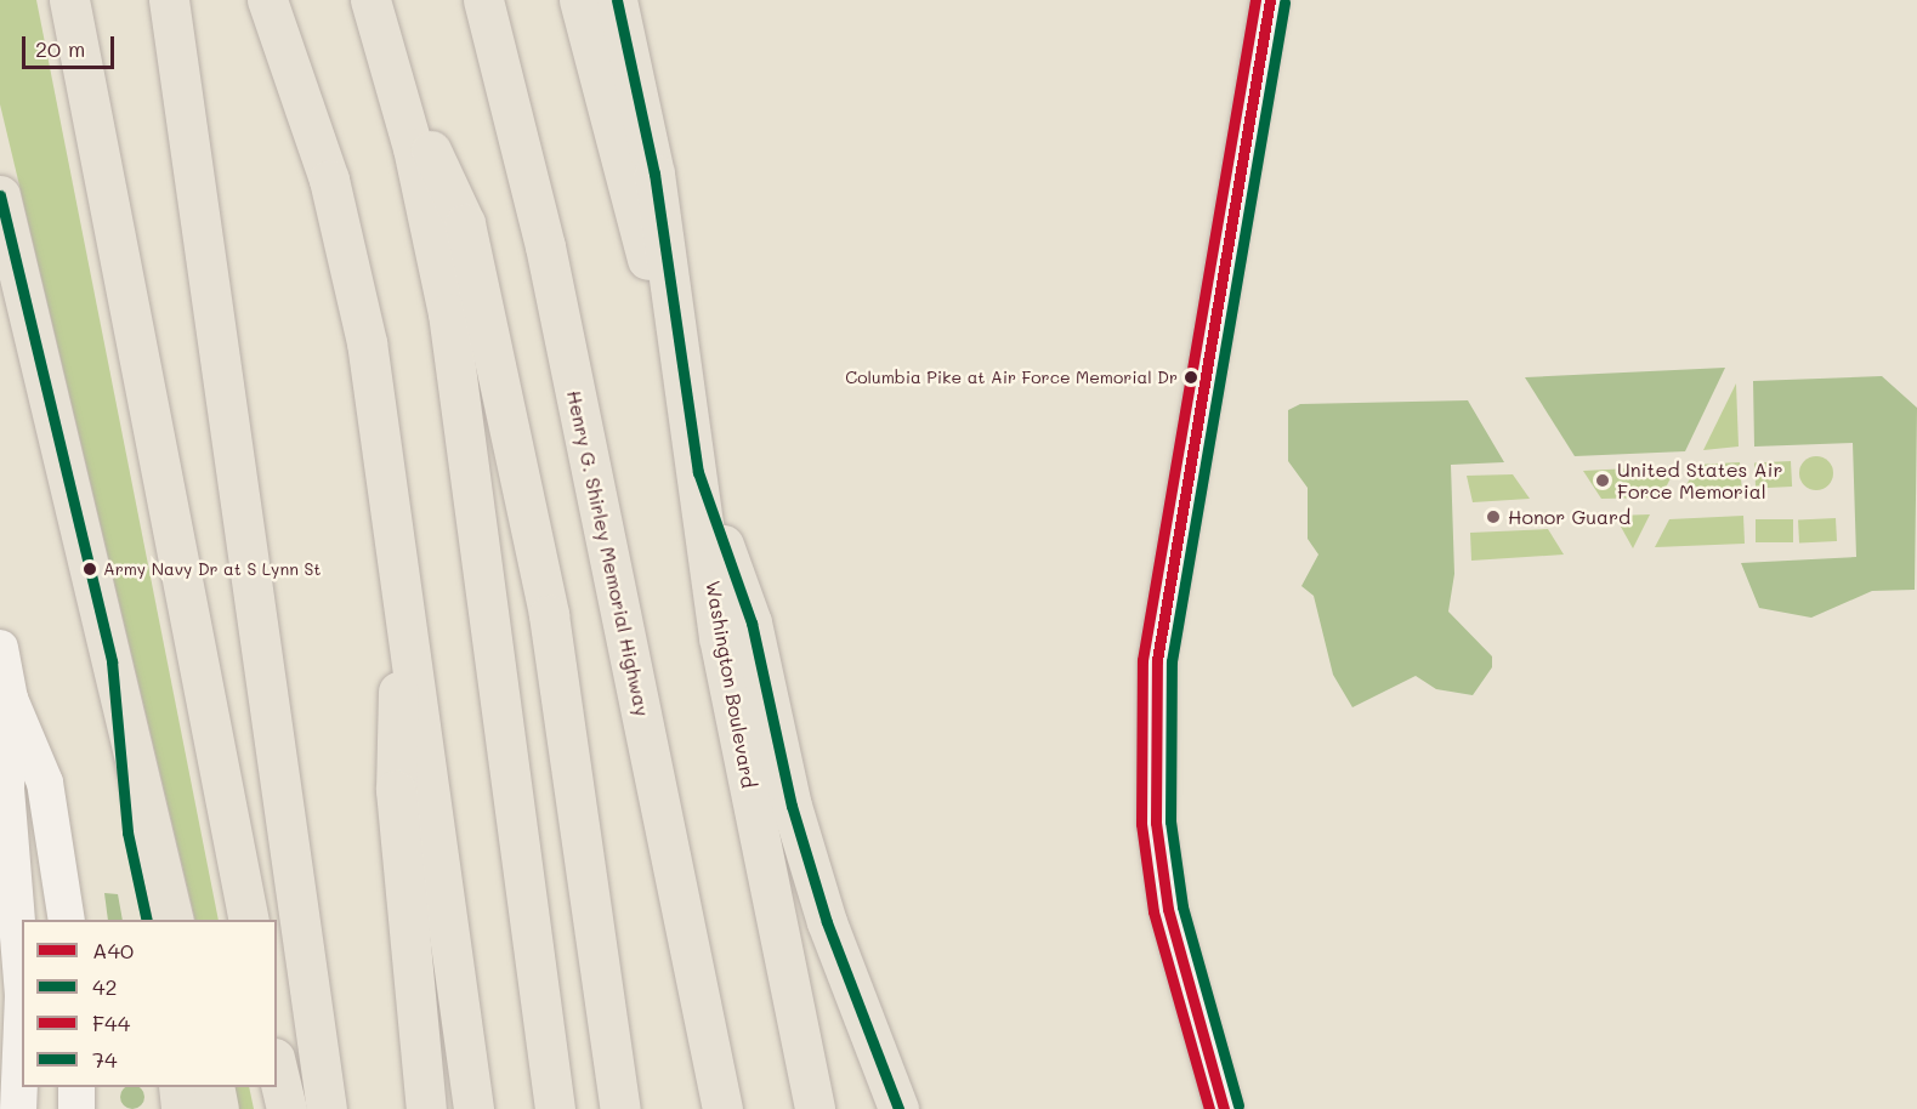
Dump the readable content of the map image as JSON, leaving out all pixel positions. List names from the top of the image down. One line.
{"streets":{"highway":["Henry G. Shirley Memorial Highway","Washington Boulevard"]},"places":["Columbia Pike at Air Force Memorial Dr","United States Air Force Memorial","Honor Guard","Army Navy Dr at S Lynn St"],"lines":["transit line A40","transit line F44","transit line 74","transit line 42"],"legend":["A40","42","F44","74"],"scale_bar":"20 m"}
